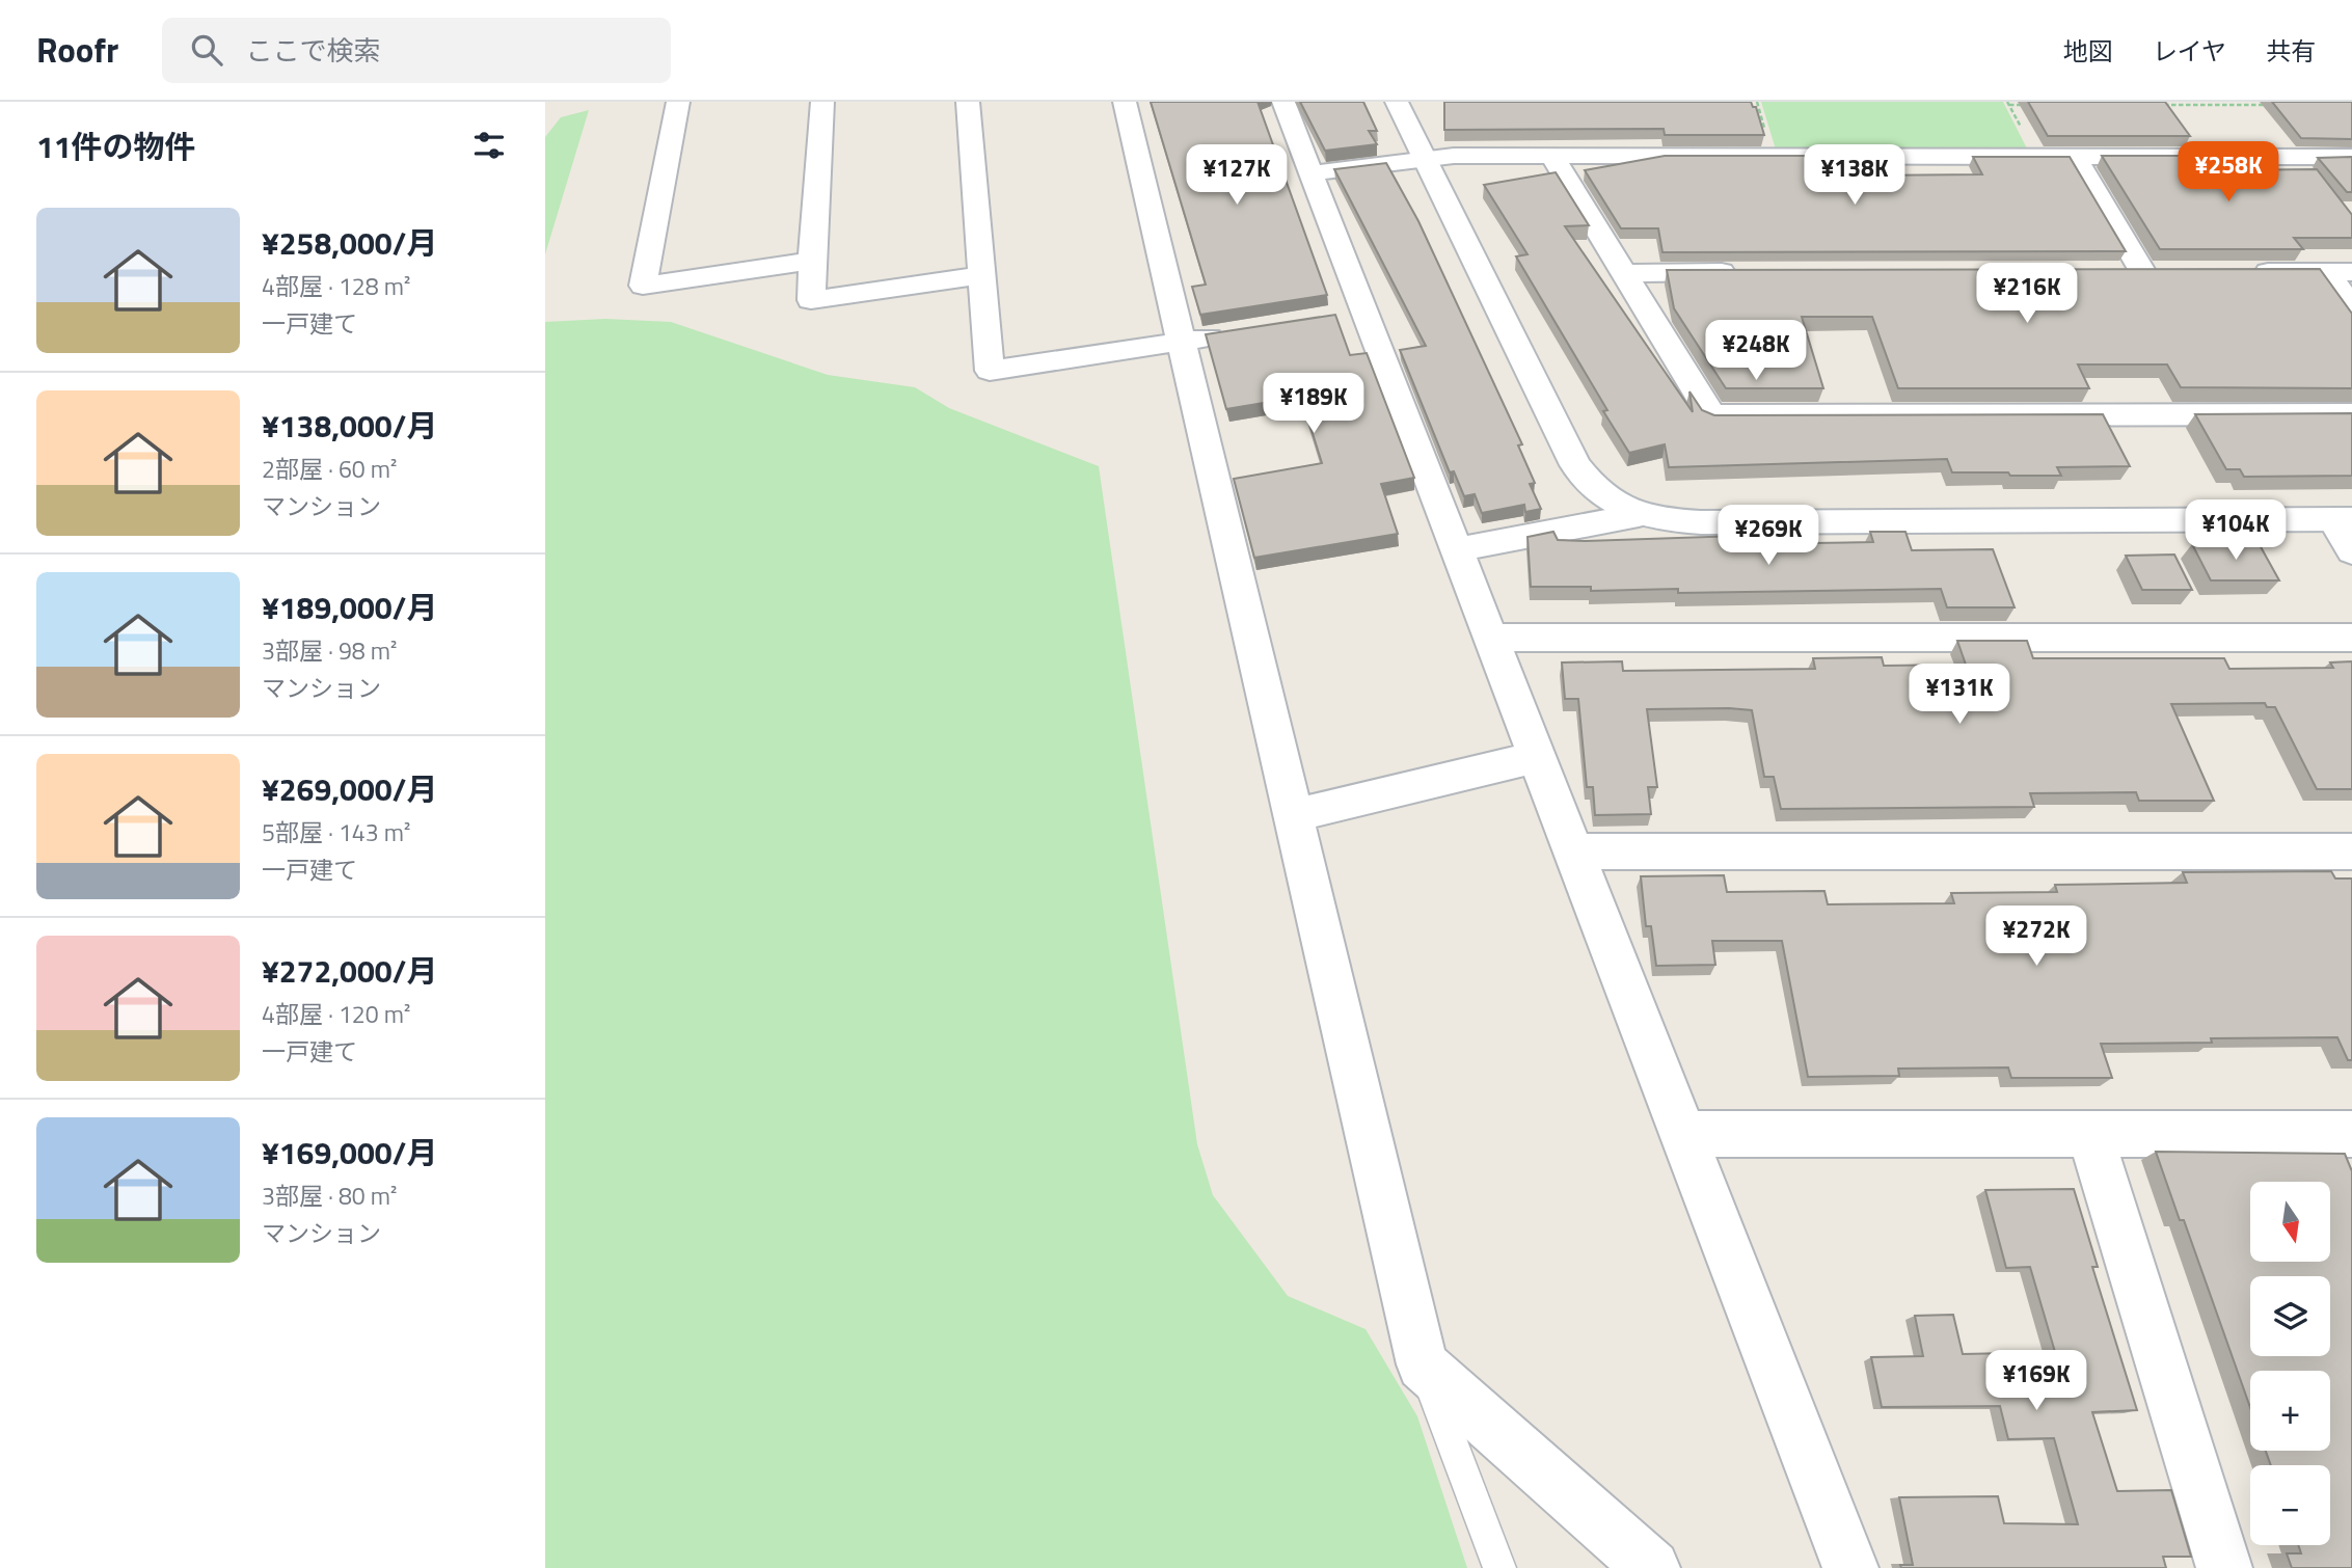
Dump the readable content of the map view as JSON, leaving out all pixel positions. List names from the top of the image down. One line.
{"north":"bottom","page":{"header":"Roofr","search":"ここで検索","nav":["地図","レイヤ","共有"],"heading":"11件の物件","price":["¥258K","¥127K","¥138K","¥216K","¥248K","¥189K","¥104K","¥269K","¥131K","¥272K","¥169K"],"list":[{"name":"¥258,000/月","note":"4部屋 · 128 m² · 一戸建て"},{"name":"¥138,000/月","note":"2部屋 · 60 m² · マンション"},{"name":"¥189,000/月","note":"3部屋 · 98 m² · マンション"},{"name":"¥269,000/月","note":"5部屋 · 143 m² · 一戸建て"},{"name":"¥272,000/月","note":"4部屋 · 120 m² · 一戸建て"},{"name":"¥169,000/月","note":"3部屋 · 80 m² · マンション"}],"map_buttons":["+","−"]}}
